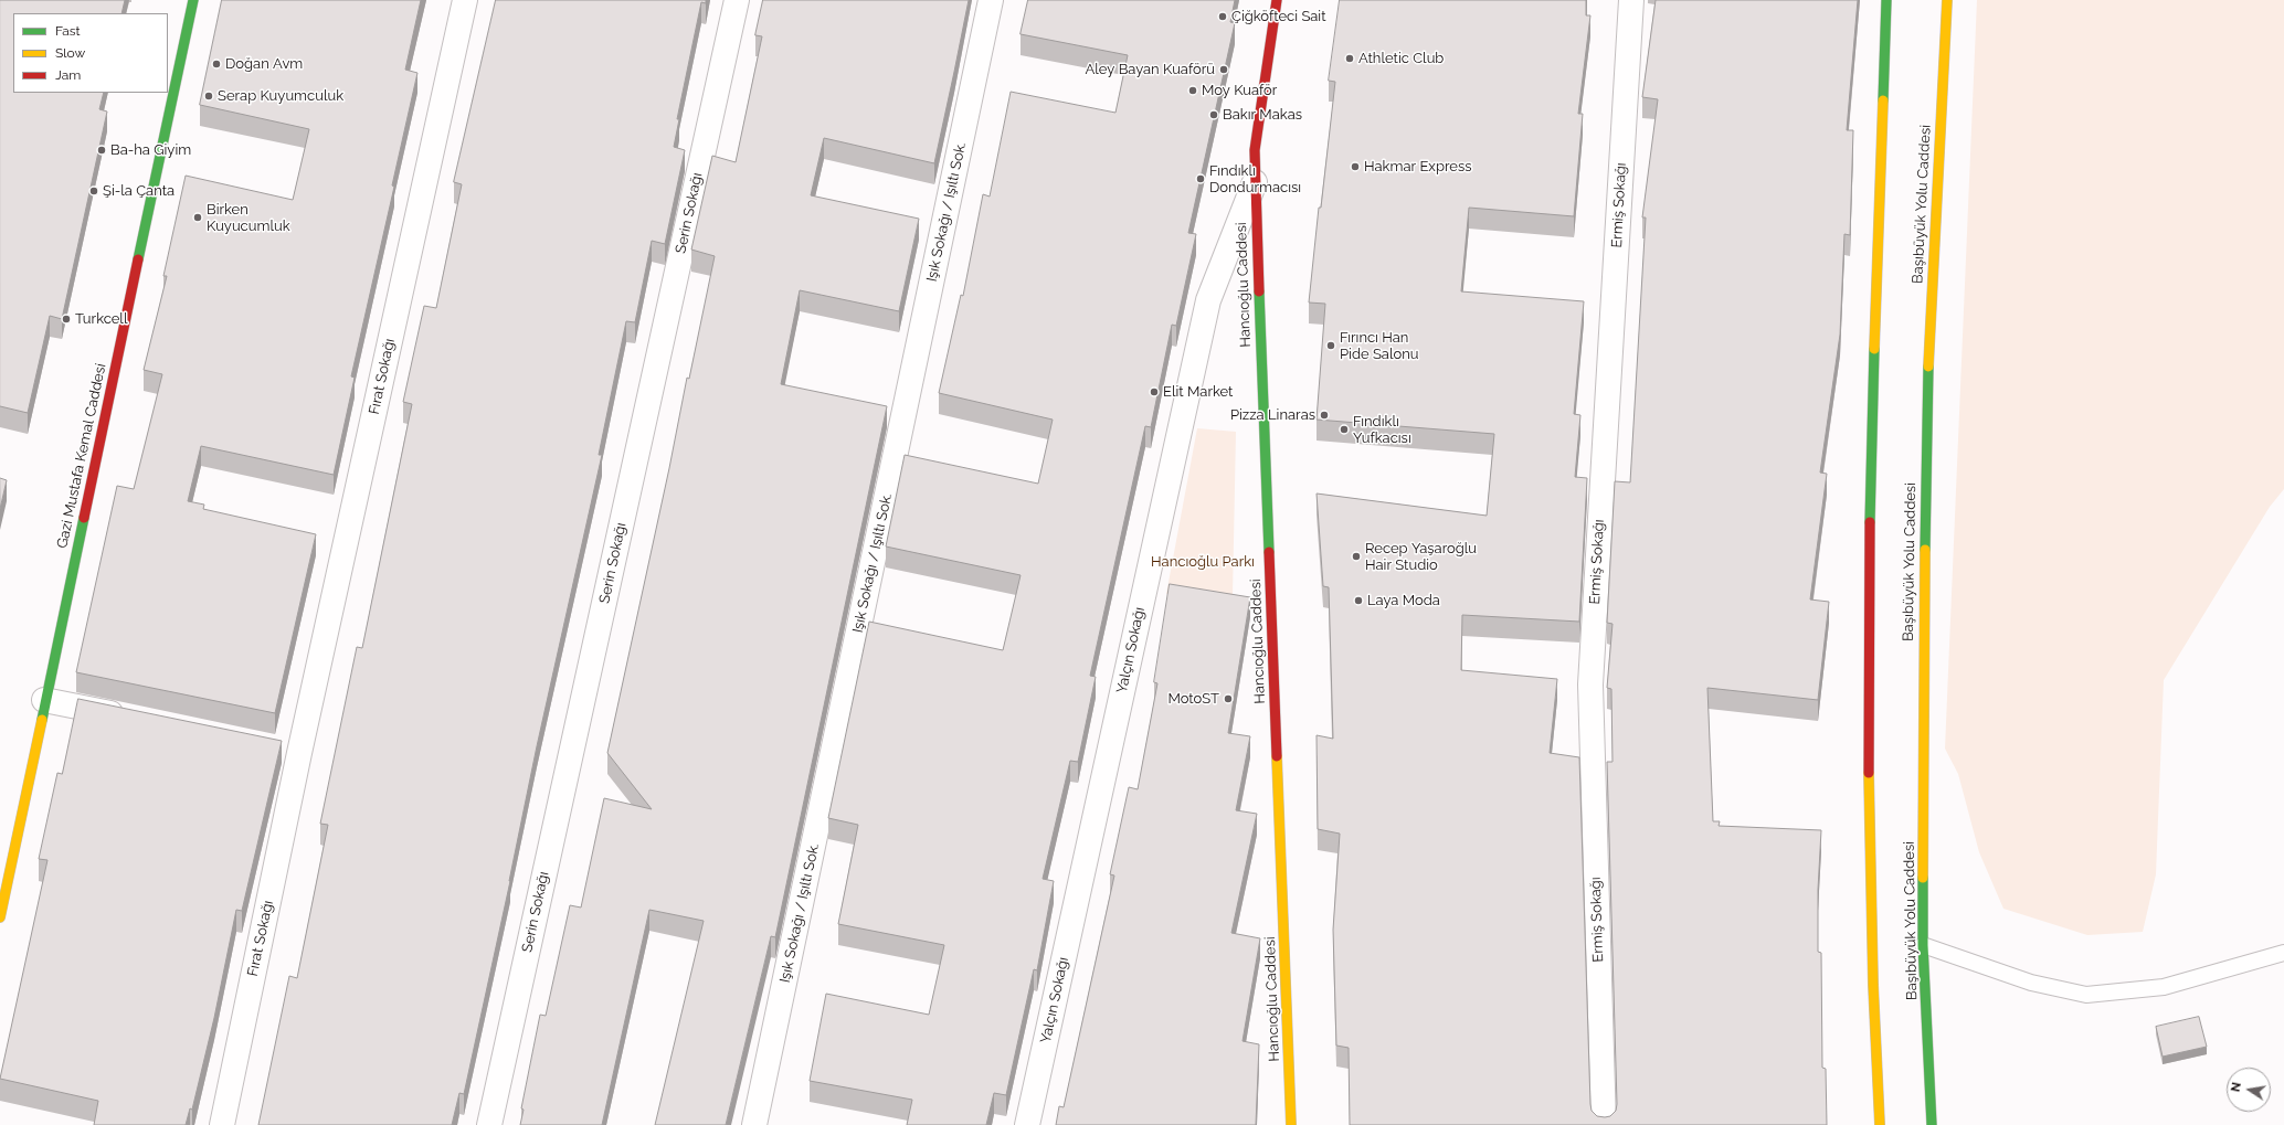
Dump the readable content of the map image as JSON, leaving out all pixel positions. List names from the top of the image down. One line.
{"streets":{"main road":["Başıbüyük Yolu Caddesi","Hancıoğlu Caddesi","Gazi Mustafa Kemal Caddesi"],"street":["Ermiş Sokağı","Işık Sokağı / Işıltı Sok.","Serin Sokağı","Fırat Sokağı","Yalçın Sokağı"]},"crossings":[["Hancıoğlu Caddesi","Yalçın Sokağı"]],"parks":["Hancıoğlu Parkı"],"places":["Çiğköfteci Sait","Athletic Club","Doğan Avm","Aley Bayan Kuaförü","Moy Kuaför","Serap Kuyumculuk","Bakır Makas","Ba-ha Giyim","Hakmar Express","Fındıklı Dondurmacısı","Şi-la Çanta","Birken Kuyucumluk","Turkcell","Fırıncı Han Pide Salonu","Elit Market","Pizza Linaras","Fındıklı Yufkacısı","Recep Yaşaroğlu Hair Studio","Laya Moda","MotoST"],"legend":["Fast","Slow","Jam"],"north":"left"}
